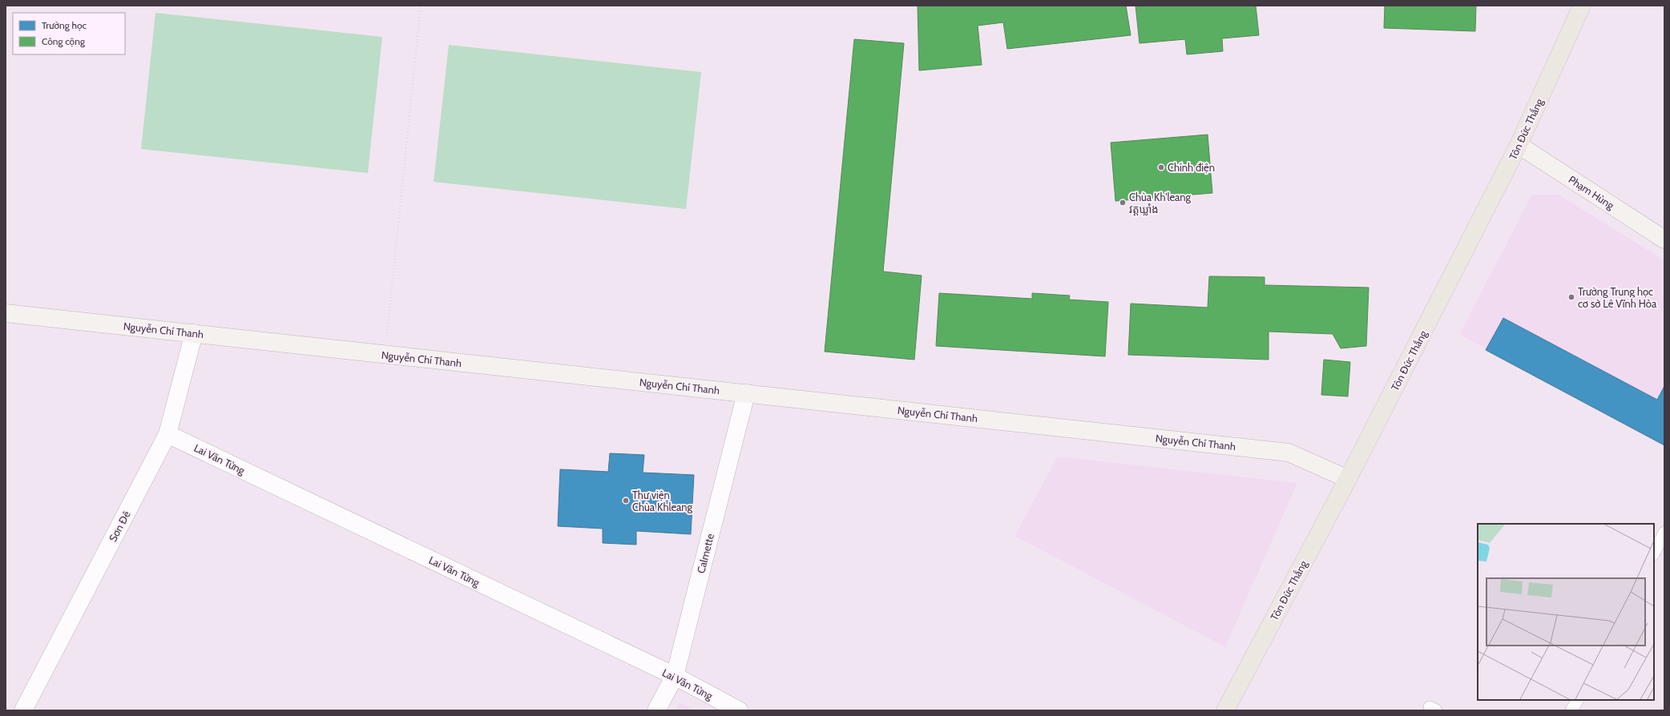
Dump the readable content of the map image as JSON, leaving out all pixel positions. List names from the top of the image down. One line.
{"streets":{"main road":["Tôn Đức Thắng","Phạm Hùng","Nguyễn Chí Thanh"],"street":["Lai Văn Tửng","Sơn Đê","Calmette"]},"crossings":[["Tôn Đức Thắng","Phạm Hùng"],["Tôn Đức Thắng","Nguyễn Chí Thanh"],["Nguyễn Chí Thanh","Sơn Đê"],["Nguyễn Chí Thanh","Calmette"],["Lai Văn Tửng","Sơn Đê"],["Lai Văn Tửng","Calmette"]],"places":["Chính điện","Chùa Kh'leang វត្តឃ្លាំង","Trường Trung học cơ sở Lê Vĩnh Hòa","Thư viện Chùa Khleang"],"legend":["Trường học","Công cộng"]}
